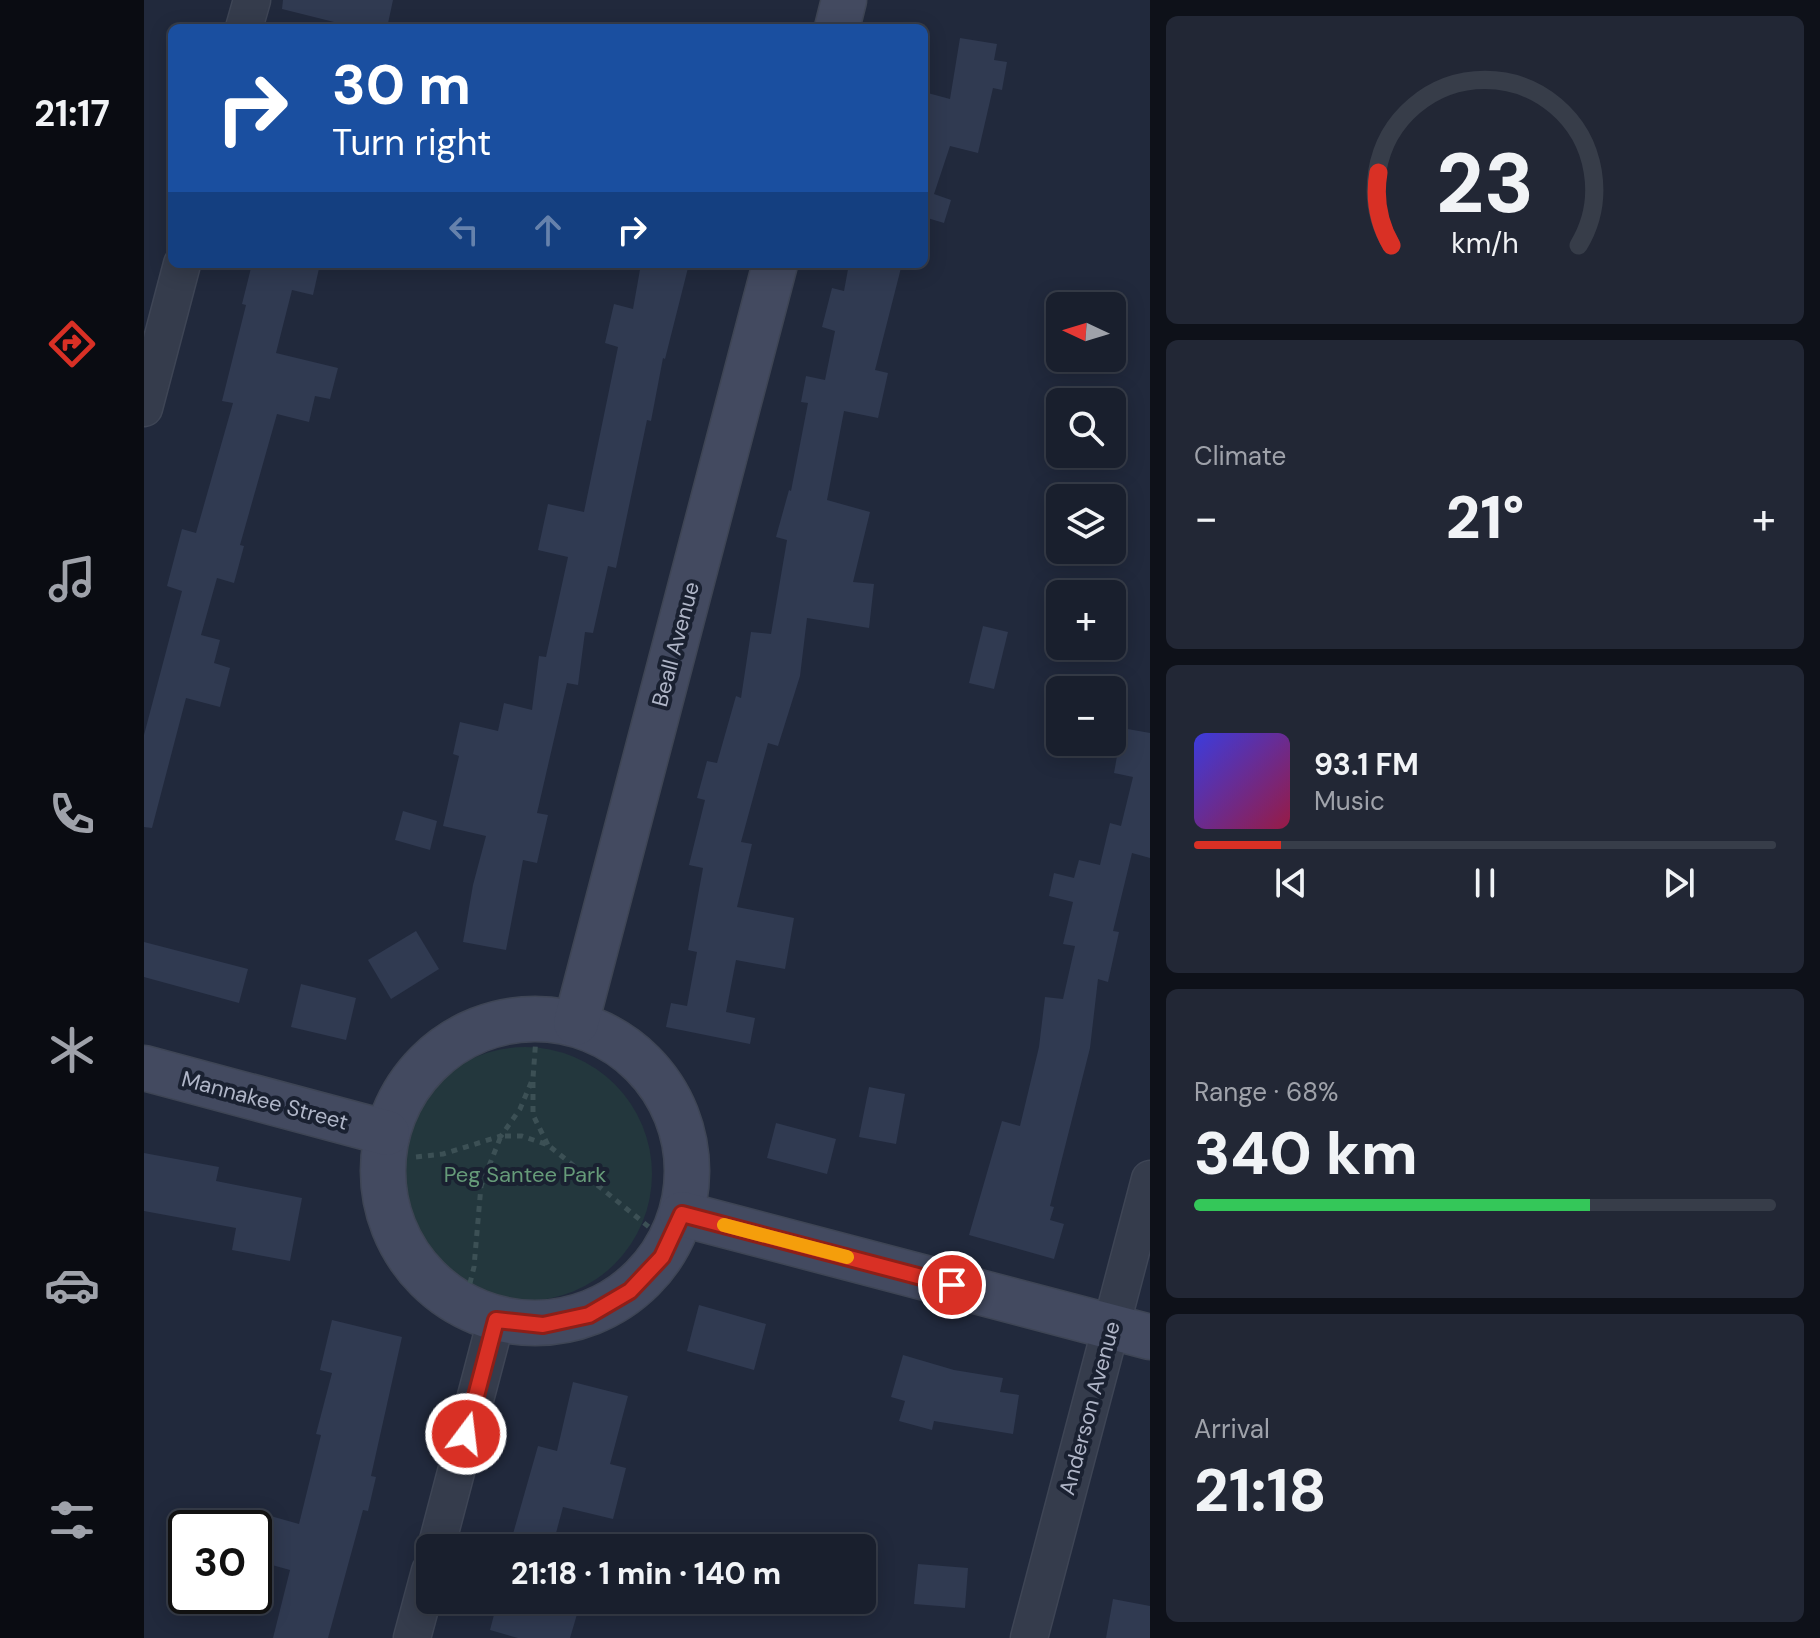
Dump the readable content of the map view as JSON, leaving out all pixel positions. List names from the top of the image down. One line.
{"streets":{"street":["Beall Avenue","Mannakee Street","Anderson Avenue"]},"parks":["Peg Santee Park"],"north":"left","page":{"tabs":"21:17","turn":["30 m","Turn right"],"map_buttons":["+","−"],"tile":["Climate",["Range · 68%","340 km"],["Arrival","21:18"]],"heat":["−","21°","+"],"song":["93.1 FM","Music"],"limit":"30","trip":"21:18 · 1 min · 140 m","gauge":["23","km/h"]}}
